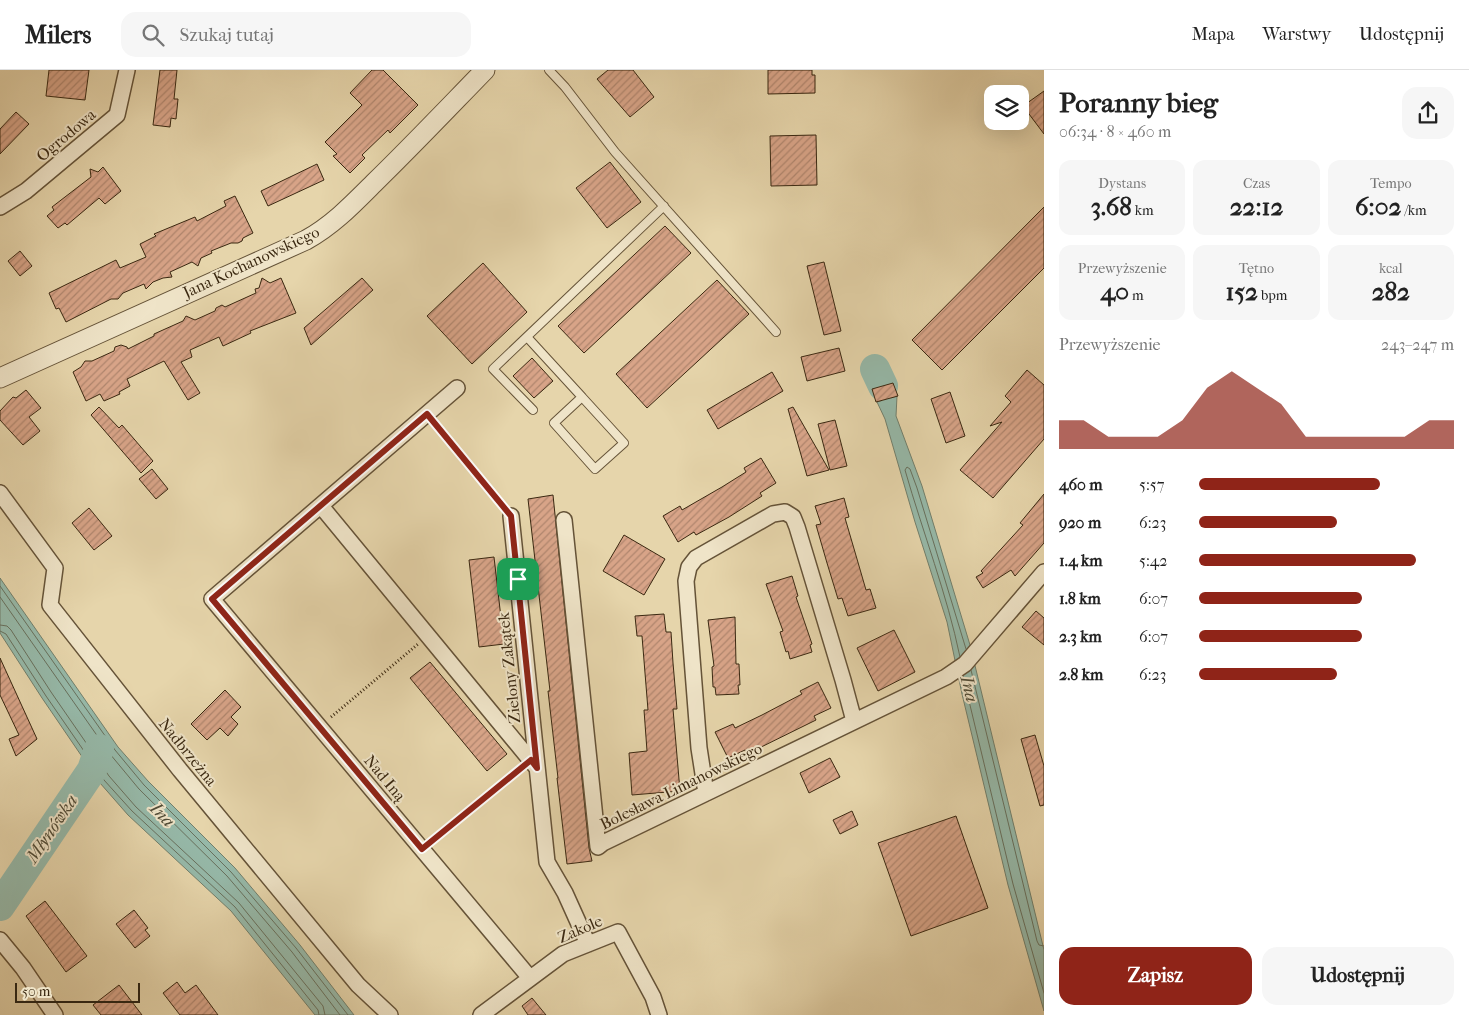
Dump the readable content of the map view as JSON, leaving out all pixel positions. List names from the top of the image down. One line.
{"streets":{"street":["Ogrodowa","Jana Kochanowskiego","Zielony Zakątek","Nadbrzeżna","Nad Iną","Bolesława Limanowskiego","Zakole"]},"crossings":[["Zielony Zakątek","Nad Iną"],["Zielony Zakątek","Zakole"],["Nad Iną","Zakole"]],"water":["Ina","Młynówka"],"scale_bar":"50 m","page":{"header":"Milers","search":"Szukaj tutaj","nav":["Mapa","Warstwy","Udostępnij"],"heading":["Poranny bieg","06:34 · 8 × 460 m"],"stats":[["Dystans","3.68 km"],["Czas","22:12"],["Tempo","6:02 /km"],["Przewyższenie","40 m"],["Tętno","152 bpm"],["kcal","282"]],"chart":["Przewyższenie","243–247 m"],"list":[{"name":"460 m","note":"5:57"},{"name":"920 m","note":"6:23"},{"name":"1.4 km","note":"5:42"},{"name":"1.8 km","note":"6:07"},{"name":"2.3 km","note":"6:07"},{"name":"2.8 km","note":"6:23"}],"buttons":["Zapisz","Udostępnij"],"scale":"50 m"}}
